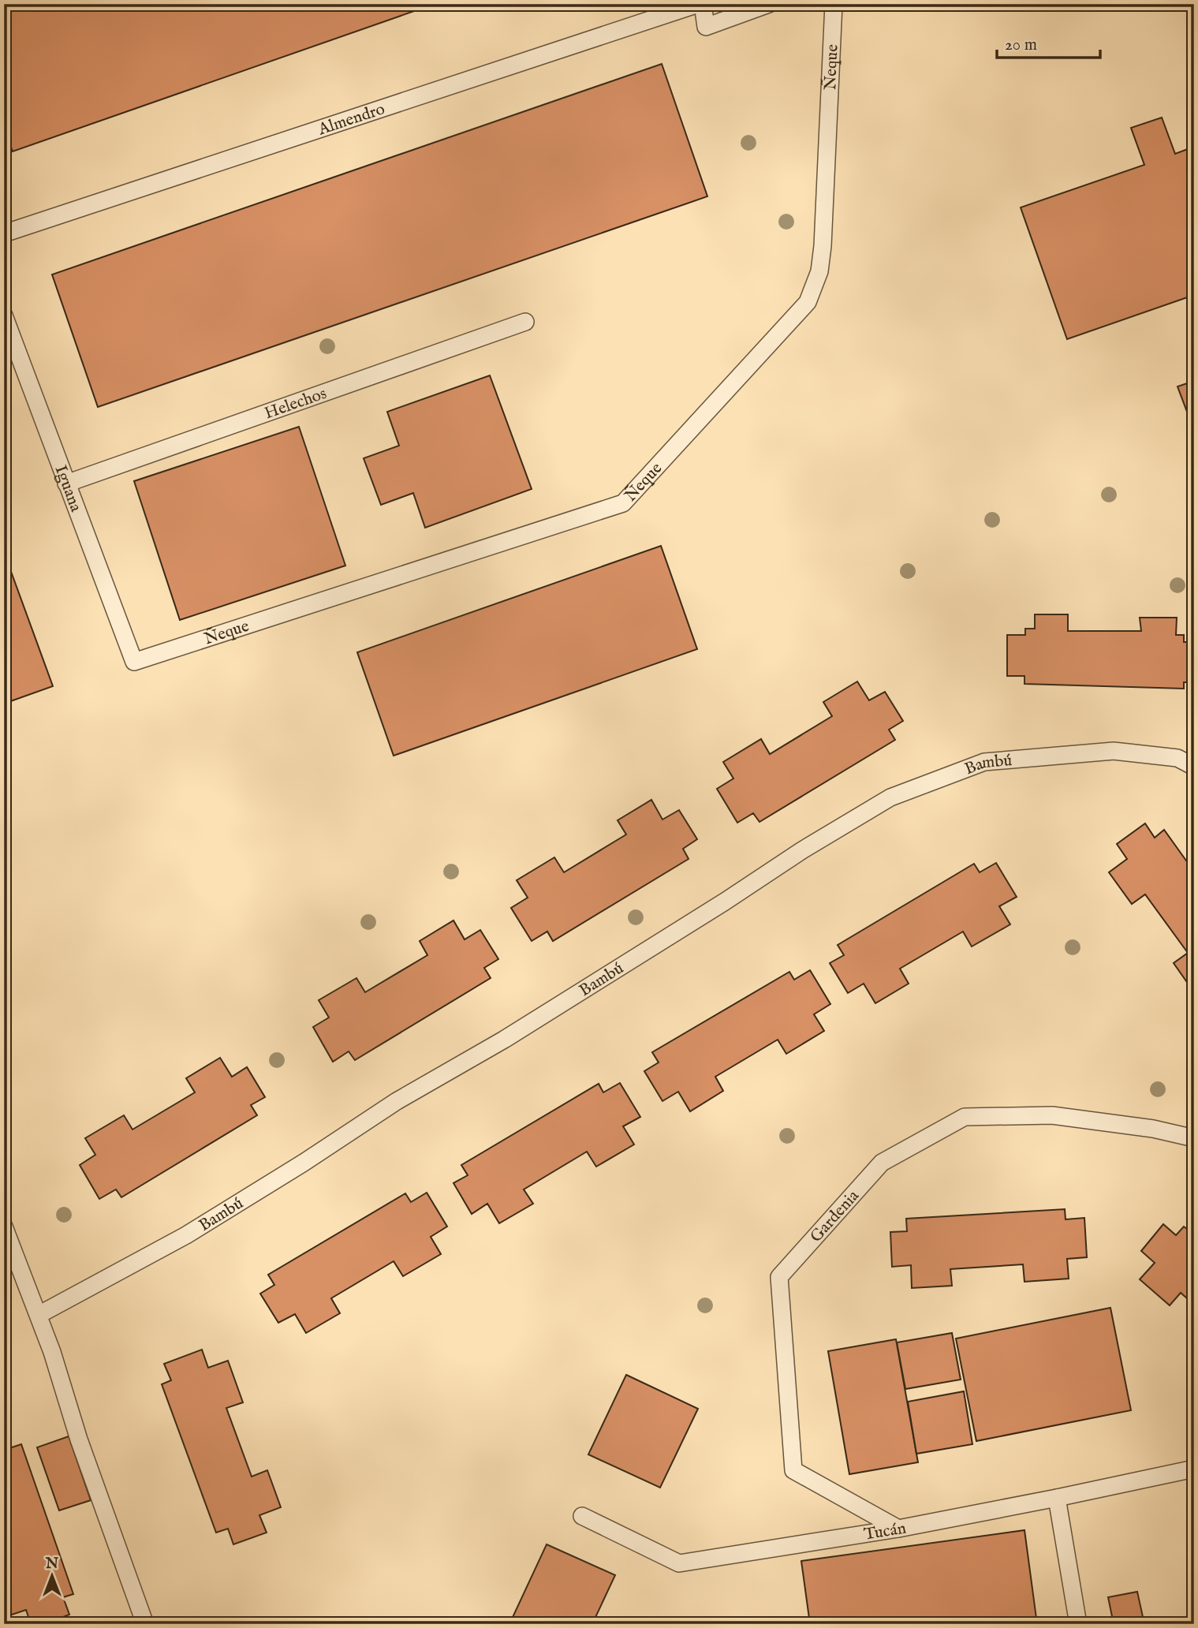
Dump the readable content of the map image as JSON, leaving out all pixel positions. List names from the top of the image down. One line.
{"streets":{"lane":["Ñeque","Almendro","Helechos","Iguana","Bambú","Gardenia","Tucán"]},"crossings":[["Ñeque","Iguana"],["Helechos","Iguana"],["Gardenia","Tucán"]],"scale_bar":"20 m","north":"top"}
